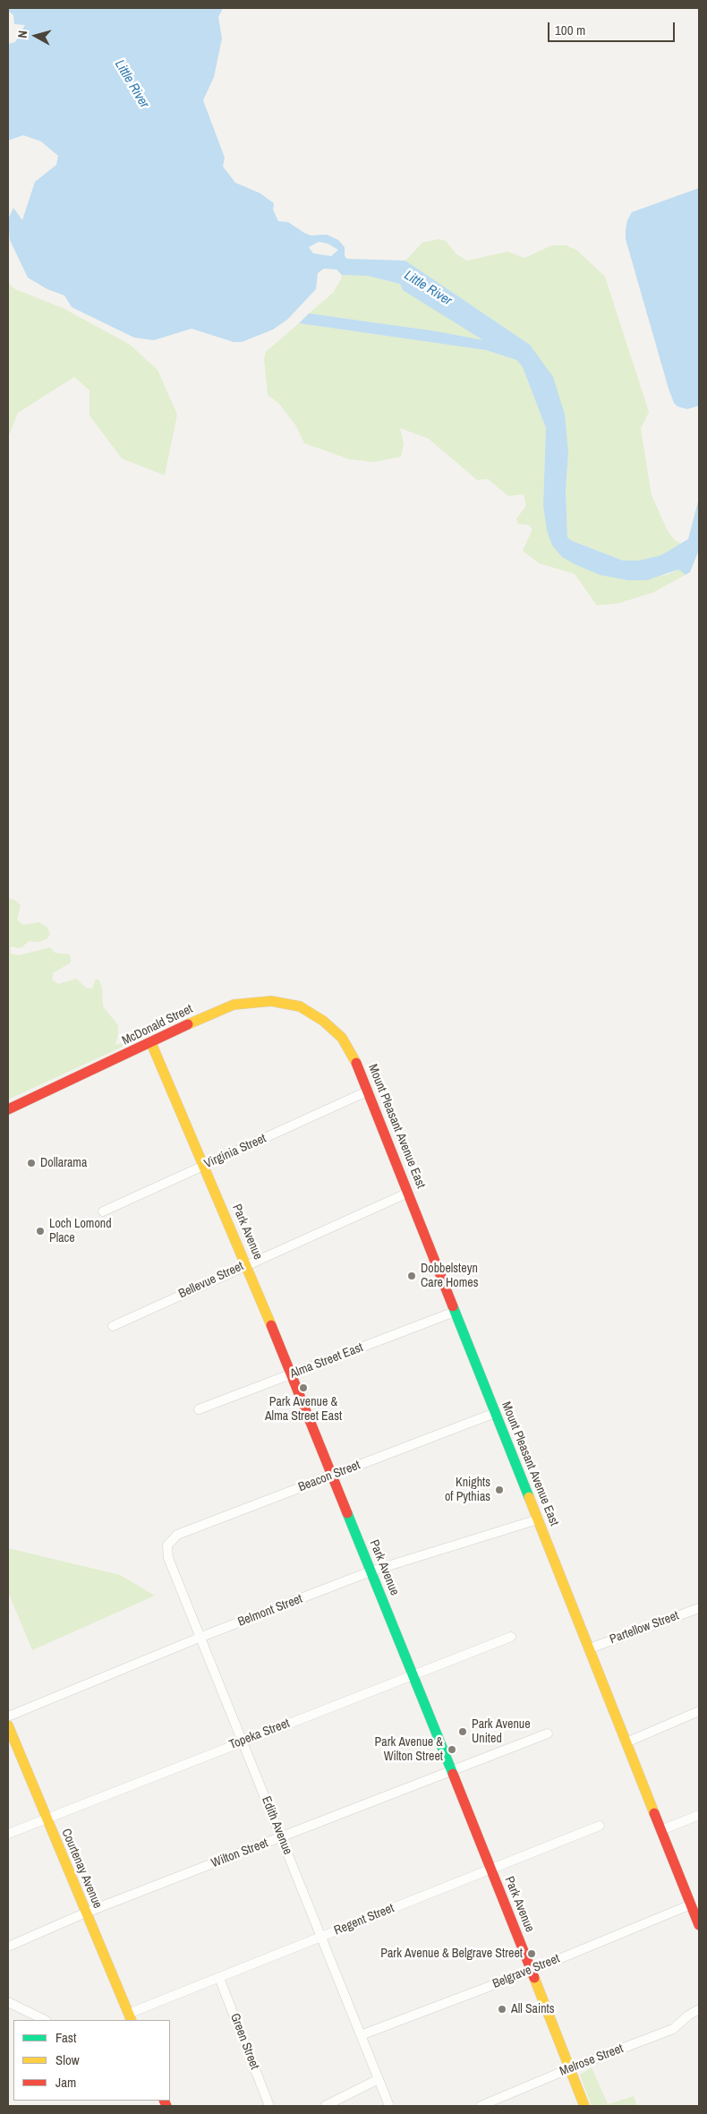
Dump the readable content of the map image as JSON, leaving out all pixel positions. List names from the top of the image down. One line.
{"streets":{"street":["McDonald Street","Mount Pleasant Avenue East","Virginia Street","Park Avenue","Bellevue Street","Alma Street East","Beacon Street","Belmont Street","Partellow Street","Topeka Street","Edith Avenue","Wilton Street","Courtenay Avenue","Regent Street","Belgrave Street","Green Street","Melrose Street"]},"crossings":[["McDonald Street","Mount Pleasant Avenue East"],["McDonald Street","Park Avenue"],["Mount Pleasant Avenue East","Virginia Street"],["Mount Pleasant Avenue East","Bellevue Street"],["Mount Pleasant Avenue East","Alma Street East"],["Mount Pleasant Avenue East","Beacon Street"],["Mount Pleasant Avenue East","Belmont Street"],["Mount Pleasant Avenue East","Partellow Street"],["Mount Pleasant Avenue East","Belgrave Street"],["Virginia Street","Park Avenue"],["Park Avenue","Bellevue Street"],["Park Avenue","Alma Street East"],["Park Avenue","Beacon Street"],["Park Avenue","Belmont Street"],["Park Avenue","Topeka Street"],["Park Avenue","Wilton Street"],["Park Avenue","Regent Street"],["Park Avenue","Belgrave Street"],["Park Avenue","Melrose Street"],["Beacon Street","Edith Avenue"],["Belmont Street","Edith Avenue"],["Topeka Street","Edith Avenue"],["Topeka Street","Courtenay Avenue"],["Edith Avenue","Wilton Street"],["Edith Avenue","Regent Street"],["Edith Avenue","Belgrave Street"],["Wilton Street","Courtenay Avenue"],["Courtenay Avenue","Regent Street"],["Regent Street","Green Street"]],"water":["Little River"],"places":["Dollarama","Loch Lomond Place","Dobbelsteyn Care Homes","Park Avenue & Alma Street East","Knights of Pythias","Park Avenue United","Park Avenue & Wilton Street","Park Avenue & Belgrave Street","All Saints"],"legend":["Fast","Slow","Jam"],"scale_bar":"100 m","north":"left"}
